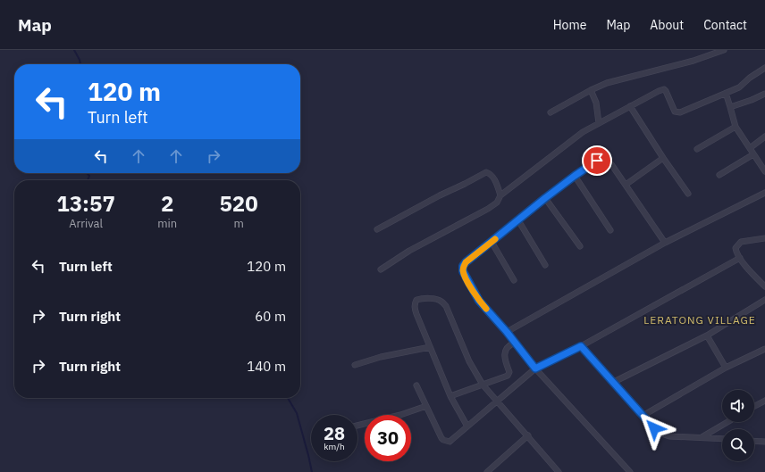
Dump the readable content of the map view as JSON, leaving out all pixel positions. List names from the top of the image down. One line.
{"districts":["LERATONG VILLAGE"],"page":{"header":"Map","nav":["Home","Map","About","Contact"],"turn":["120 m","Turn left"],"eta":["13:57","Arrival","2","min","520","m"],"list":[{"name":"Turn left","value":"120 m"},{"name":"Turn right","value":"60 m"},{"name":"Turn right","value":"140 m"}],"speed":"28 km/h","limit":"30"}}
